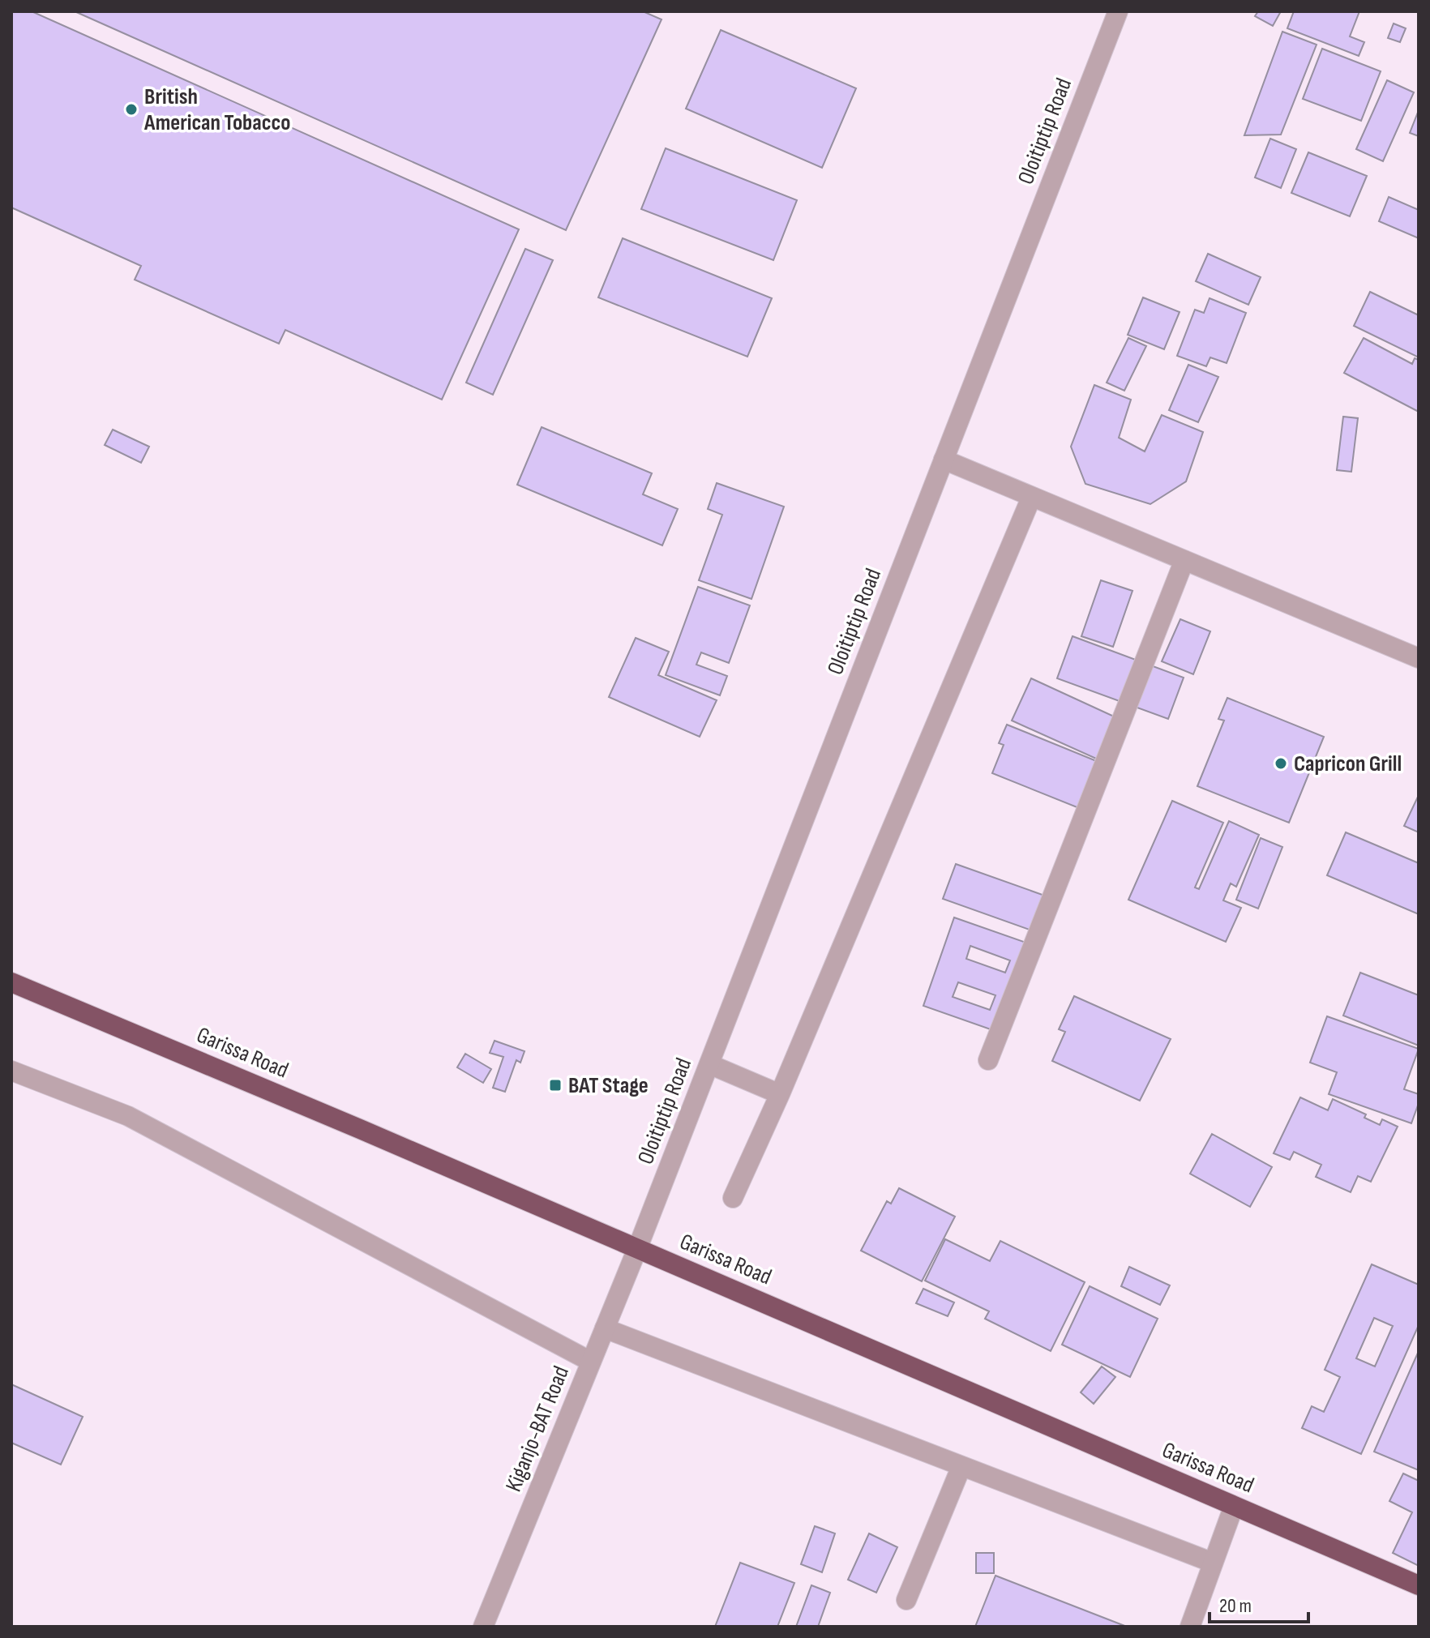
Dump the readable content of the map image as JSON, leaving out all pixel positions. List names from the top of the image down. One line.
{"streets":{"highway":["Garissa Road"],"street":["Oloitiptip Road","Kiganjo-BAT Road"]},"crossings":[["Oloitiptip Road","Garissa Road"],["Oloitiptip Road","Kiganjo-BAT Road"],["Garissa Road","Kiganjo-BAT Road"]],"places":{"other":["British American Tobacco","Capricon Grill"],"transit":["BAT Stage"]},"scale_bar":"20 m"}
